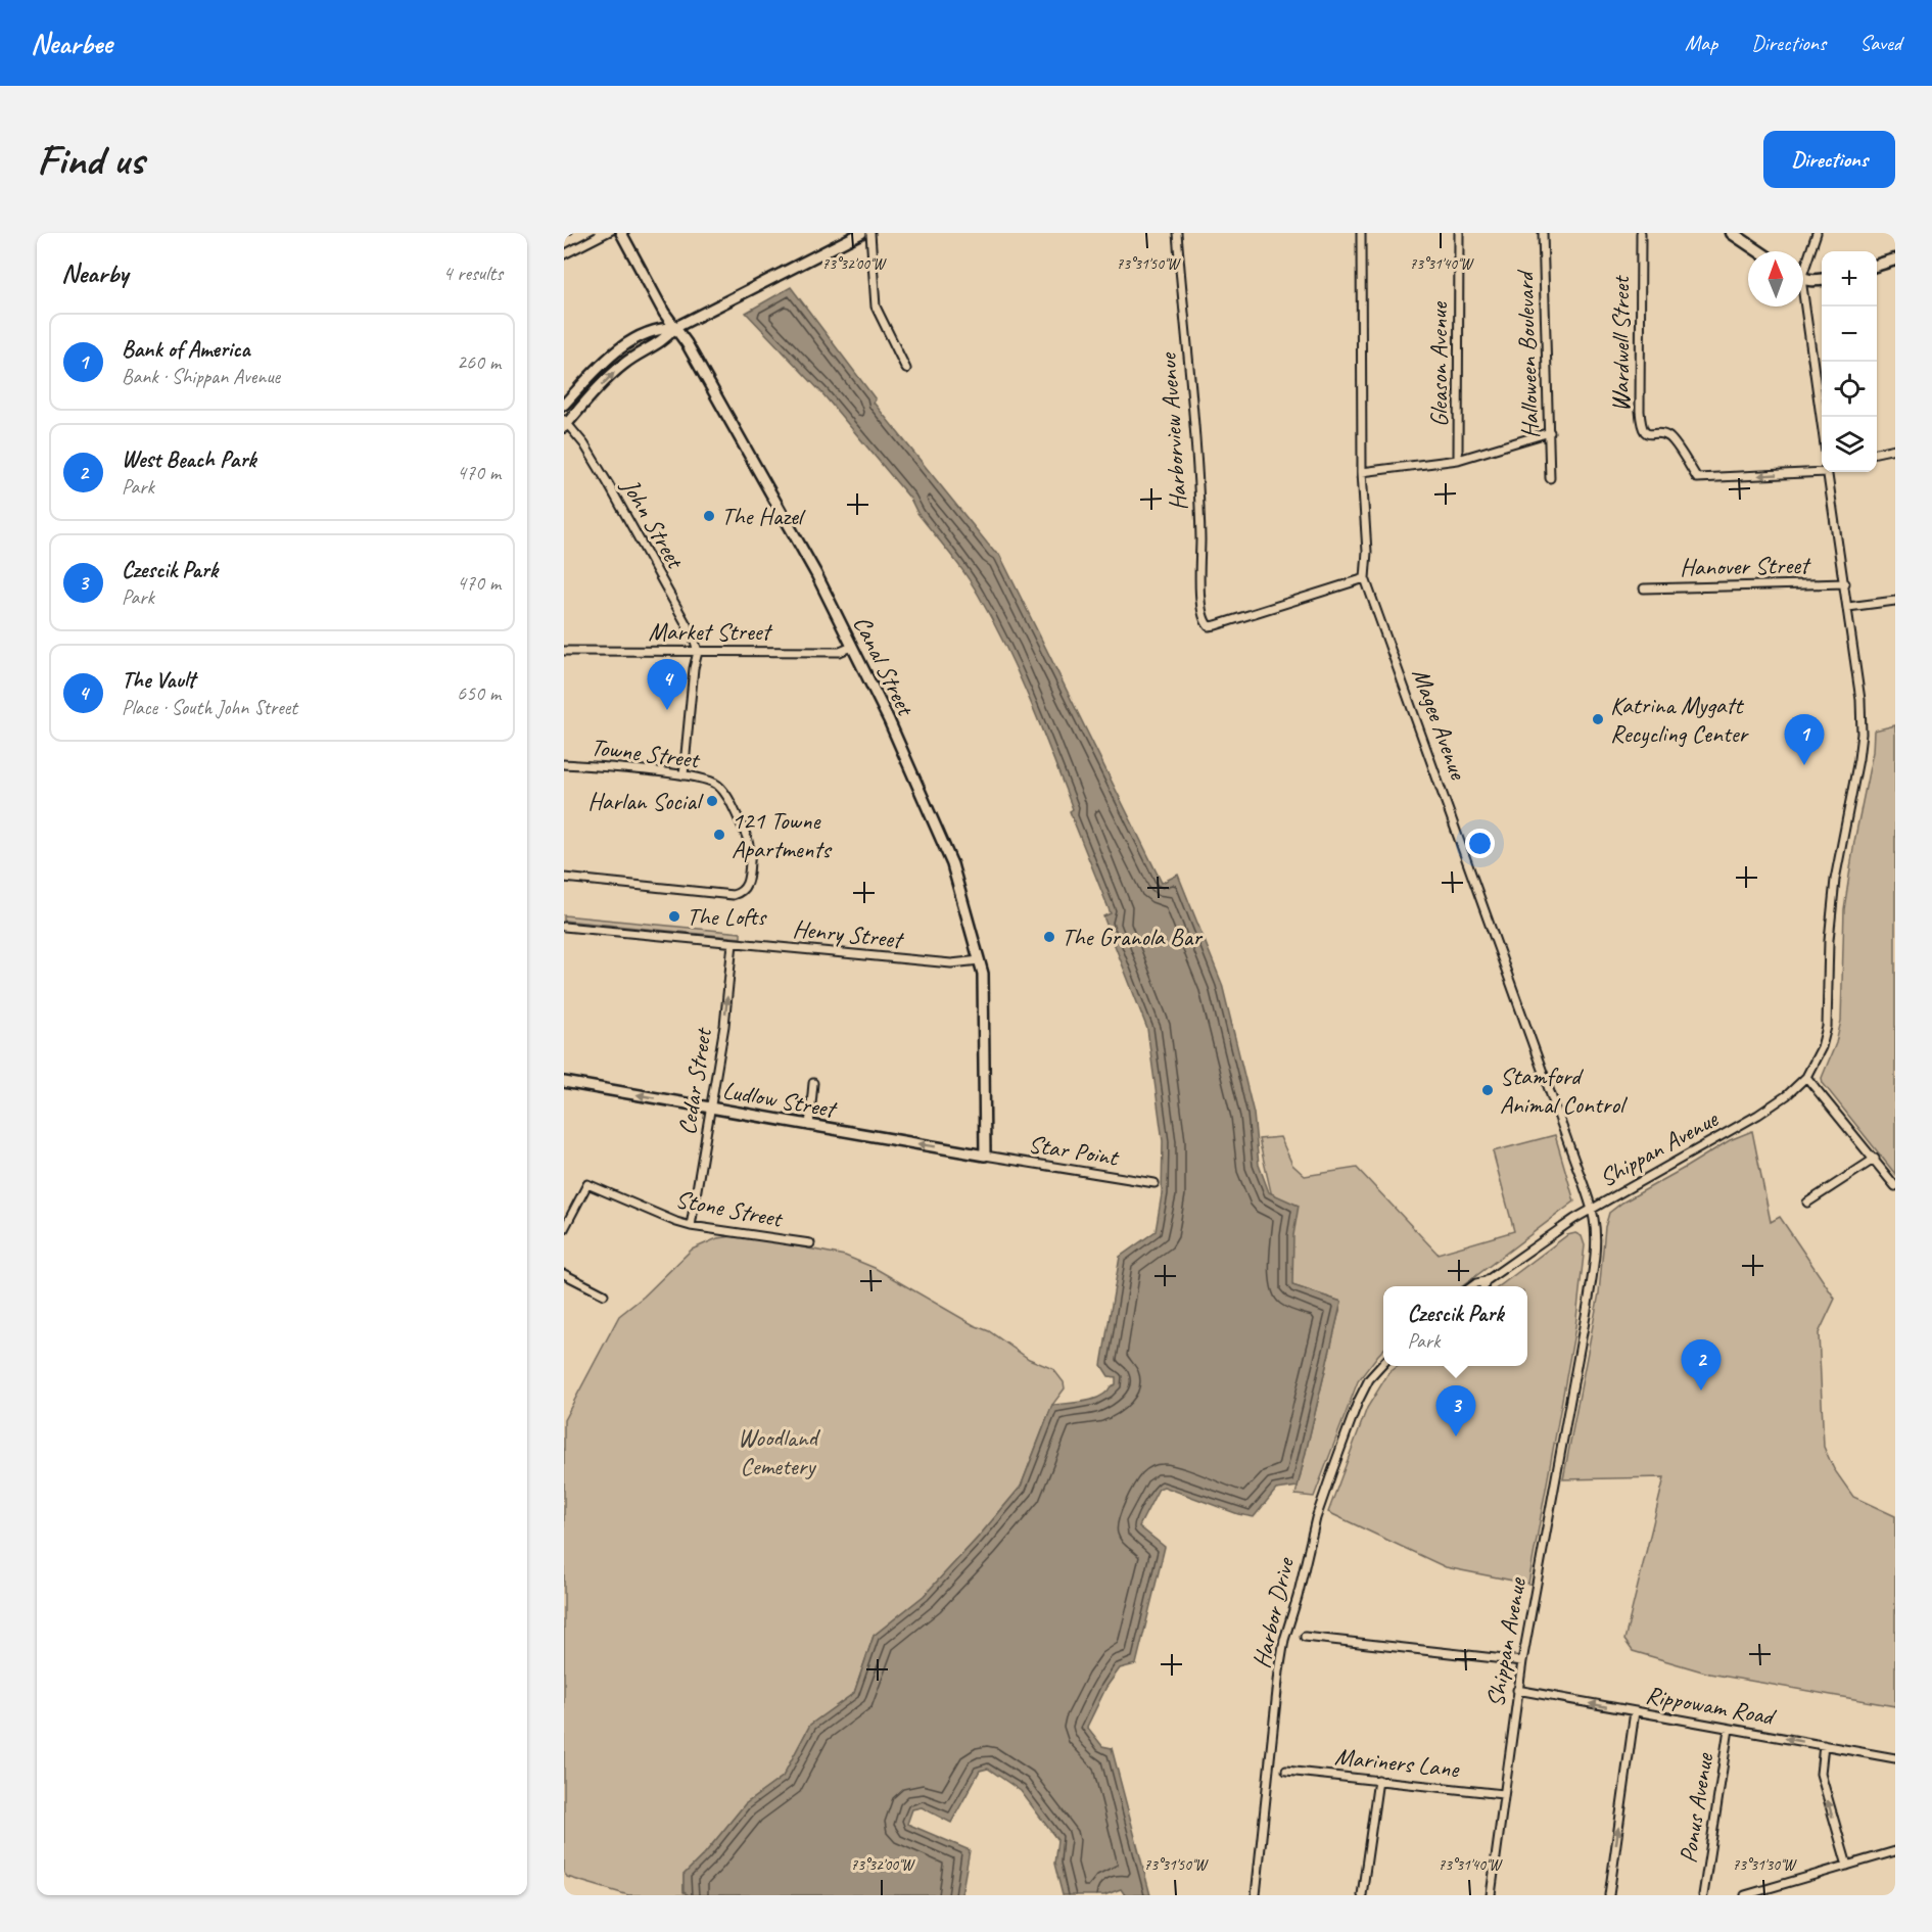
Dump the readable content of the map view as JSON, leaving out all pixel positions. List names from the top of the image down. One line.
{"streets":{"street":["Wardwell Street","Halloween Boulevard","Gleason Avenue","Harborview Avenue","John Street","Hanover Street","Market Street","Canal Street","Magee Avenue","Towne Street","Henry Street","Cedar Street","Ludlow Street","Shippan Avenue","Star Point","Stone Street","Harbor Drive","Rippowam Road","Mariners Lane","Ponus Avenue"]},"crossings":[["Harborview Avenue","Magee Avenue"],["John Street","Market Street"],["Hanover Street","Shippan Avenue"],["Market Street","Canal Street"],["Canal Street","Henry Street"],["Canal Street","Ludlow Street"],["Canal Street","Star Point"],["Magee Avenue","Shippan Avenue"],["Henry Street","Cedar Street"],["Cedar Street","Ludlow Street"],["Cedar Street","Stone Street"],["Ludlow Street","Star Point"],["Shippan Avenue","Rippowam Road"],["Shippan Avenue","Mariners Lane"],["Rippowam Road","Ponus Avenue"]],"one_way":["Cedar Street","Ludlow Street","Rippowam Road"],"parks":["Woodland Cemetery"],"places":["The Hazel","Katrina Mygatt Recycling Center","Harlan Social","121 Towne Apartments","The Lofts","The Granola Bar","Stamford Animal Control"],"north":"top","page":{"header":"Nearbee","nav":["Map","Directions","Saved"],"buttons":"Directions","title":"Find us","heading":["Nearby","4 results"],"map_buttons":["+","−"],"list":[{"mark":"1","name":"Bank of America","note":"Bank · Shippan Avenue","value":"260 m"},{"mark":"2","name":"West Beach Park","note":"Park","value":"470 m"},{"mark":"3","name":"Czescik Park","note":"Park","value":"470 m"},{"mark":"4","name":"The Vault","note":"Place · South John Street","value":"650 m"}],"pins":["4","1","2","3"],"popup":["Czescik Park","Park"]},"coordinates":["73°32'00\"W","73°31'50\"W","73°31'40\"W","73°31'30\"W"]}
